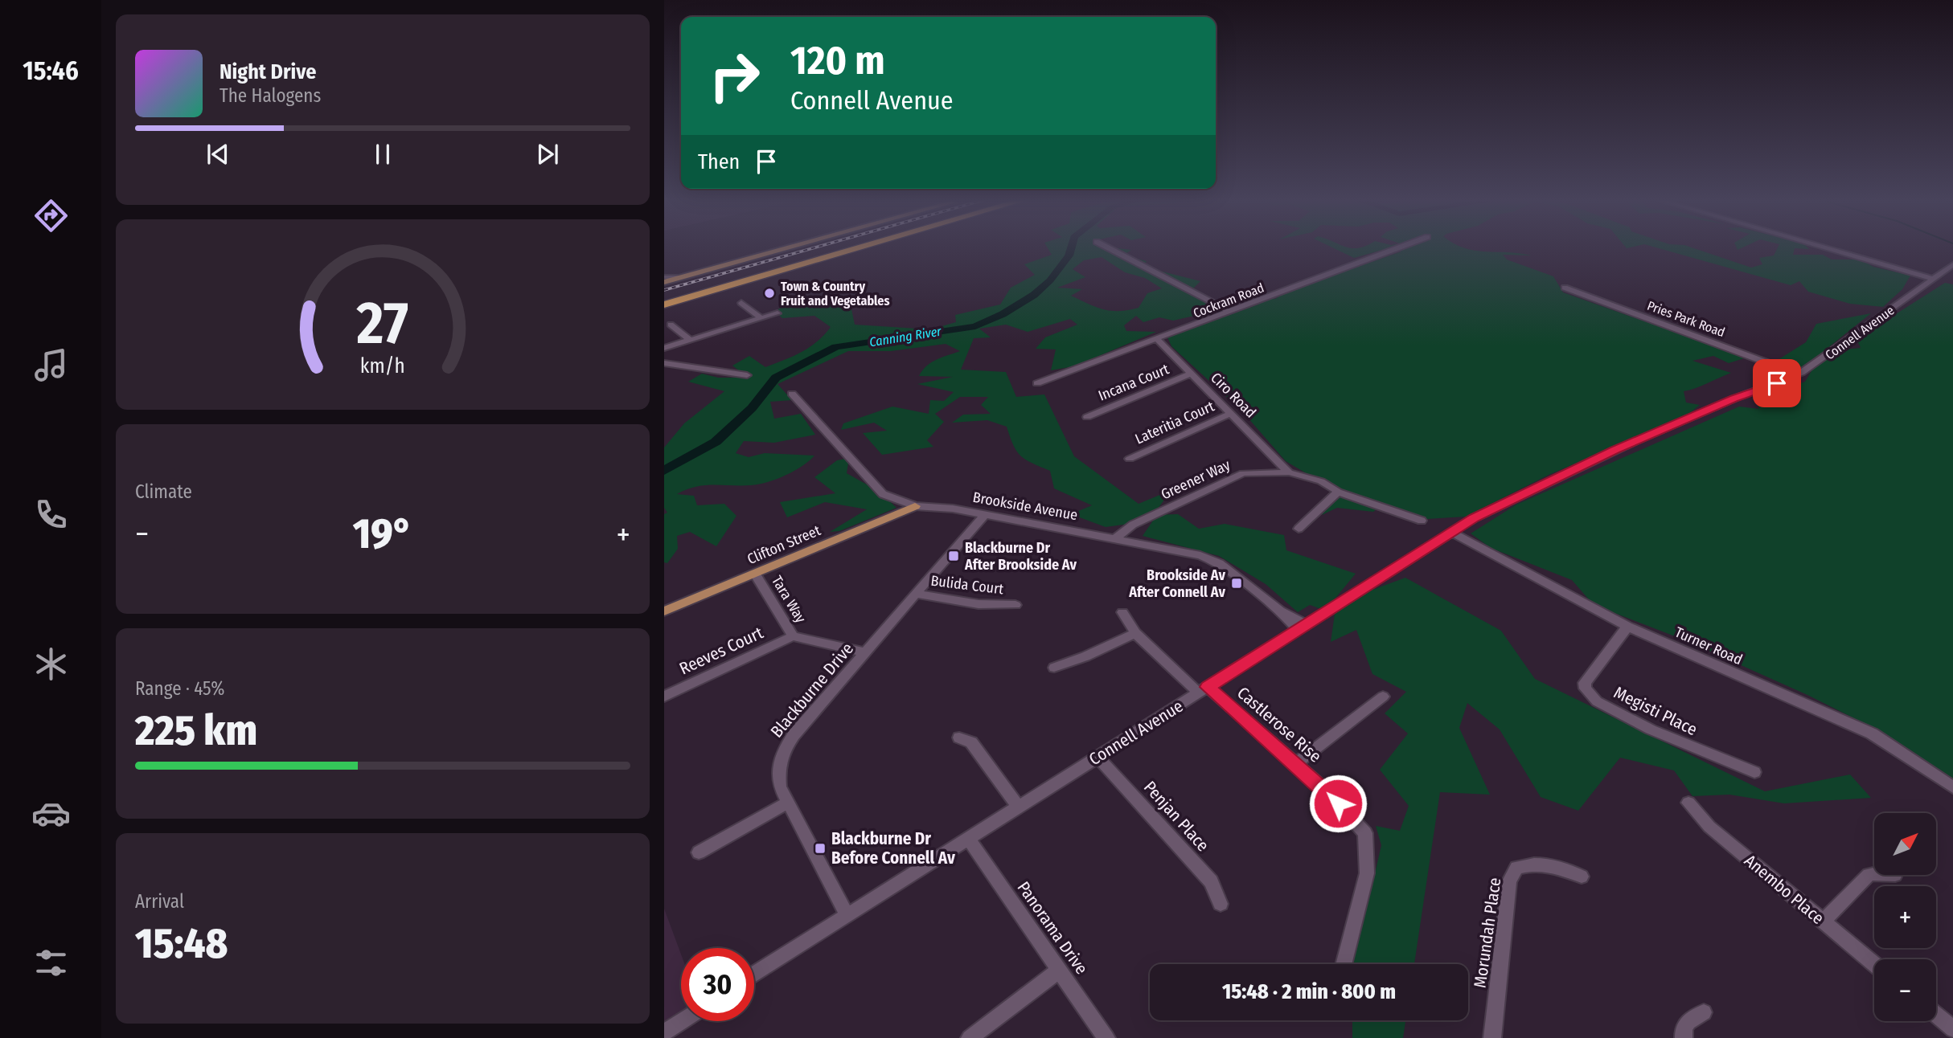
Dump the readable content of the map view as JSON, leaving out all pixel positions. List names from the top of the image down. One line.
{"streets":{"main road":["Clifton Street"],"street":["Cockram Road","Pries Park Road","Connell Avenue","Incana Court","Ciro Road","Lateritia Court","Greener Way","Brookside Avenue","Bulida Court","Tara Way","Turner Road","Reeves Court","Blackburne Drive","Megisti Place","Castlerose Rise","Penjan Place","Anembo Place","Panorama Drive","Morundah Place"]},"crossings":[["Cockram Road","Ciro Road"],["Pries Park Road","Connell Avenue"],["Connell Avenue","Brookside Avenue"],["Connell Avenue","Turner Road"],["Connell Avenue","Blackburne Drive"],["Connell Avenue","Castlerose Rise"],["Connell Avenue","Penjan Place"],["Connell Avenue","Panorama Drive"],["Incana Court","Ciro Road"],["Ciro Road","Lateritia Court"],["Ciro Road","Greener Way"],["Greener Way","Brookside Avenue"],["Brookside Avenue","Clifton Street"],["Brookside Avenue","Blackburne Drive"],["Clifton Street","Tara Way"],["Bulida Court","Blackburne Drive"],["Tara Way","Reeves Court"],["Tara Way","Blackburne Drive"],["Turner Road","Megisti Place"]],"water":["Canning River"],"places":{"other":["Town & Country Fruit and Vegetables"],"transit":["Blackburne Dr After Brookside Av","Brookside Av After Connell Av","Blackburne Dr Before Connell Av"]},"north":"top right","page":{"tabs":"15:46","turn":["120 m","Connell Avenue"],"song":["Night Drive","The Halogens"],"then":"Then","tile":["Climate",["Range · 45%","225 km"],["Arrival","15:48"]],"heat":["−","19°","+"],"map_buttons":["+","−"],"limit":"30","trip":"15:48 · 2 min · 800 m","gauge":["27","km/h"]}}
